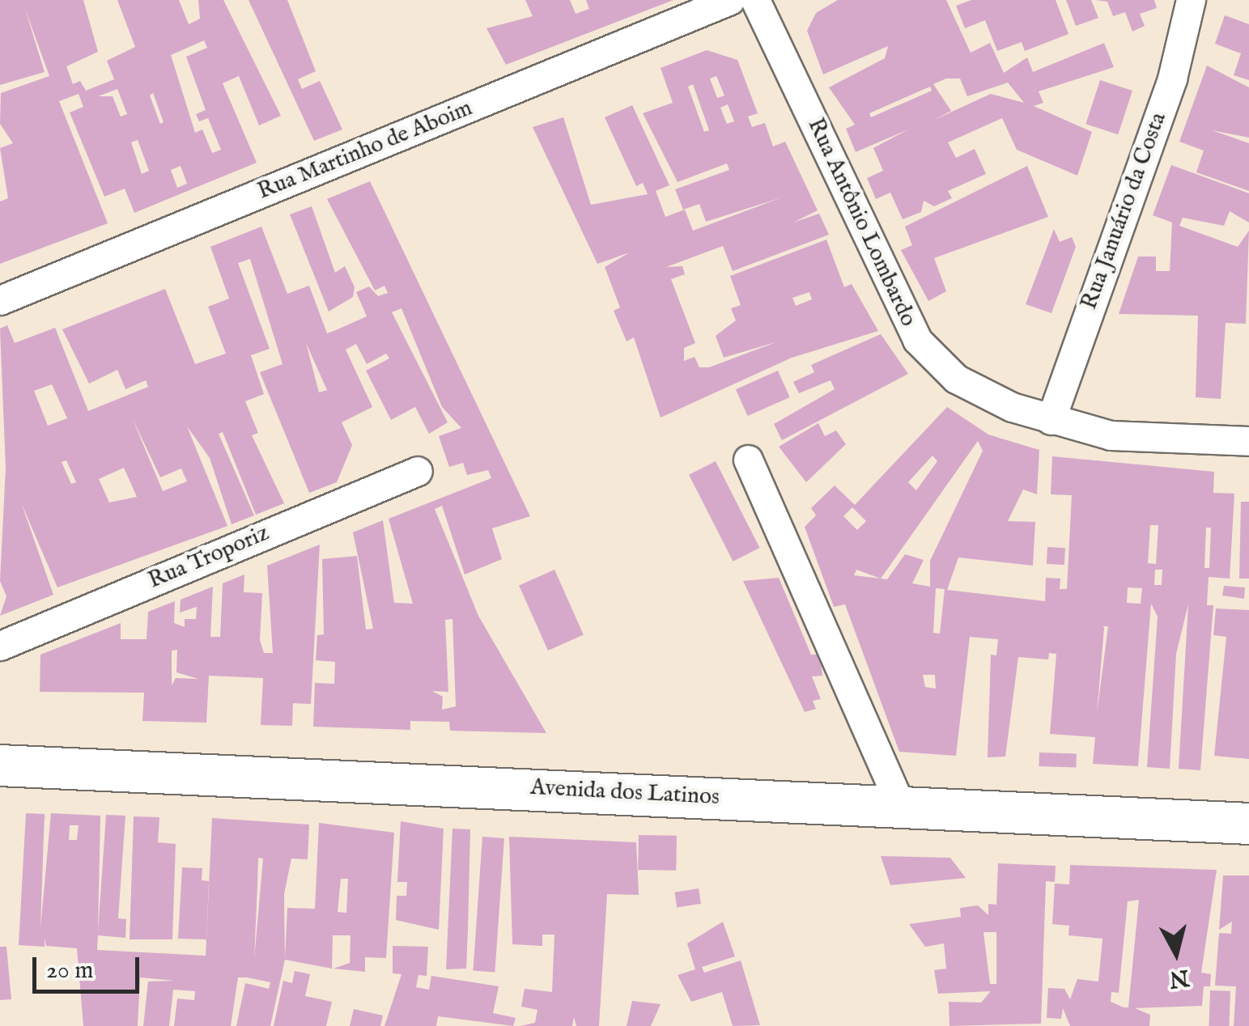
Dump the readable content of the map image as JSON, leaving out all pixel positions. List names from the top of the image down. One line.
{"streets":{"main road":["Avenida dos Latinos"],"street":["Rua Martinho de Aboim","Rua Januário da Costa","Rua Antônio Lombardo","Rua Troporiz"]},"crossings":[["Rua Januário da Costa","Rua Antônio Lombardo"]],"scale_bar":"20 m","north":"bottom"}
